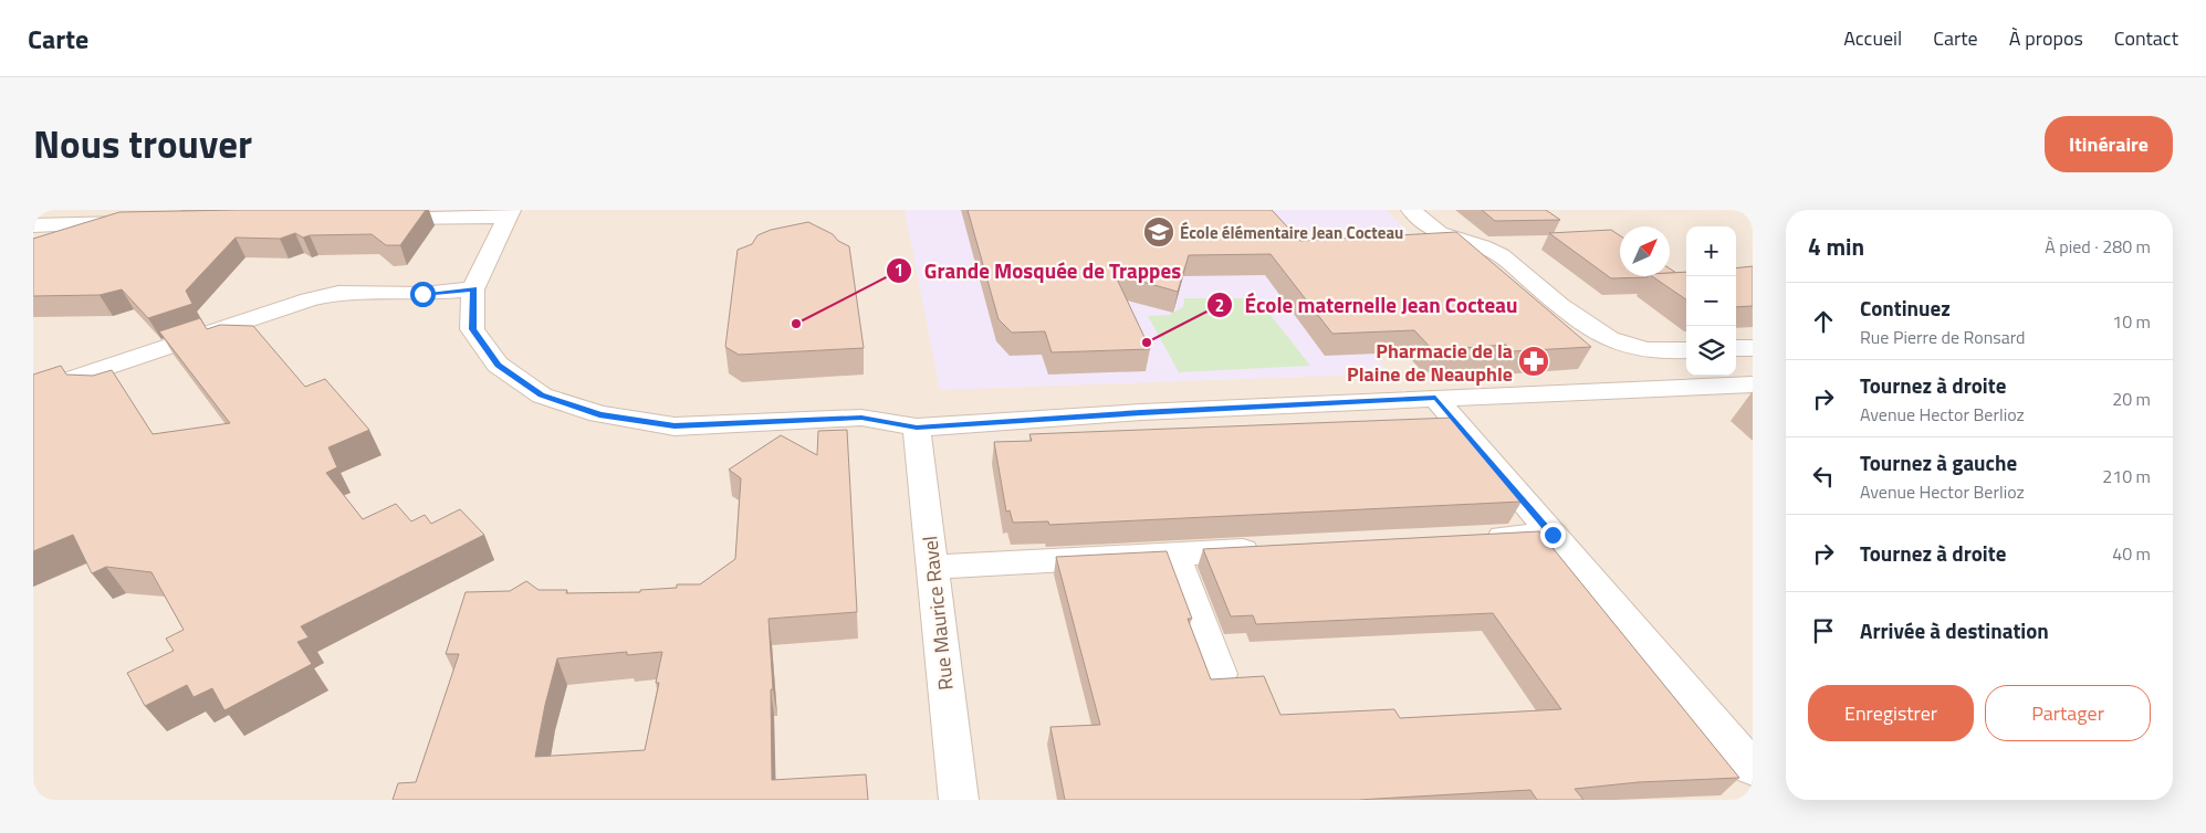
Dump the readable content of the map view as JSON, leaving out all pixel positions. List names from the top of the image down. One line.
{"streets":{"street":["Rue Maurice Ravel"]},"places":{"school or university":["École élémentaire Jean Cocteau"],"other":["Grande Mosquée de Trappes","École maternelle Jean Cocteau"],"pharmacy":["Pharmacie de la Plaine de Neauphle"]},"north":"top right","page":{"header":"Carte","nav":["Accueil","Carte","À propos","Contact"],"title":"Nous trouver","buttons":["Itinéraire",["Enregistrer","Partager"]],"heading":["4 min","À pied · 280 m"],"map_buttons":["+","−"],"list":[["Continuez","Rue Pierre de Ronsard","10 m"],["Tournez à droite","Avenue Hector Berlioz","20 m"],["Tournez à gauche","Avenue Hector Berlioz","210 m"],["Tournez à droite","40 m"],"Arrivée à destination"]}}
